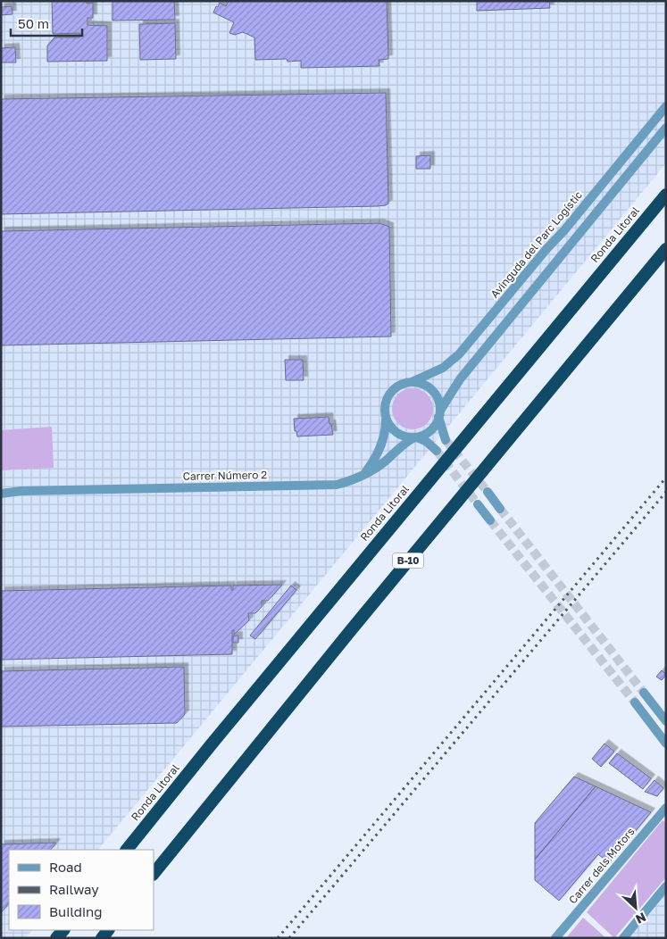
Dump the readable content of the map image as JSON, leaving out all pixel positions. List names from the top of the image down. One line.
{"streets":{"highway":["Ronda Litoral","B-10"],"street":["Avinguda del Parc Logístic","Carrer Número 2","Carrer dels Motors"]},"crossings":[["Avinguda del Parc Logístic","Carrer Número 2"]],"legend":["Road","Railway","Building"],"scale_bar":"50 m","north":"bottom right"}
